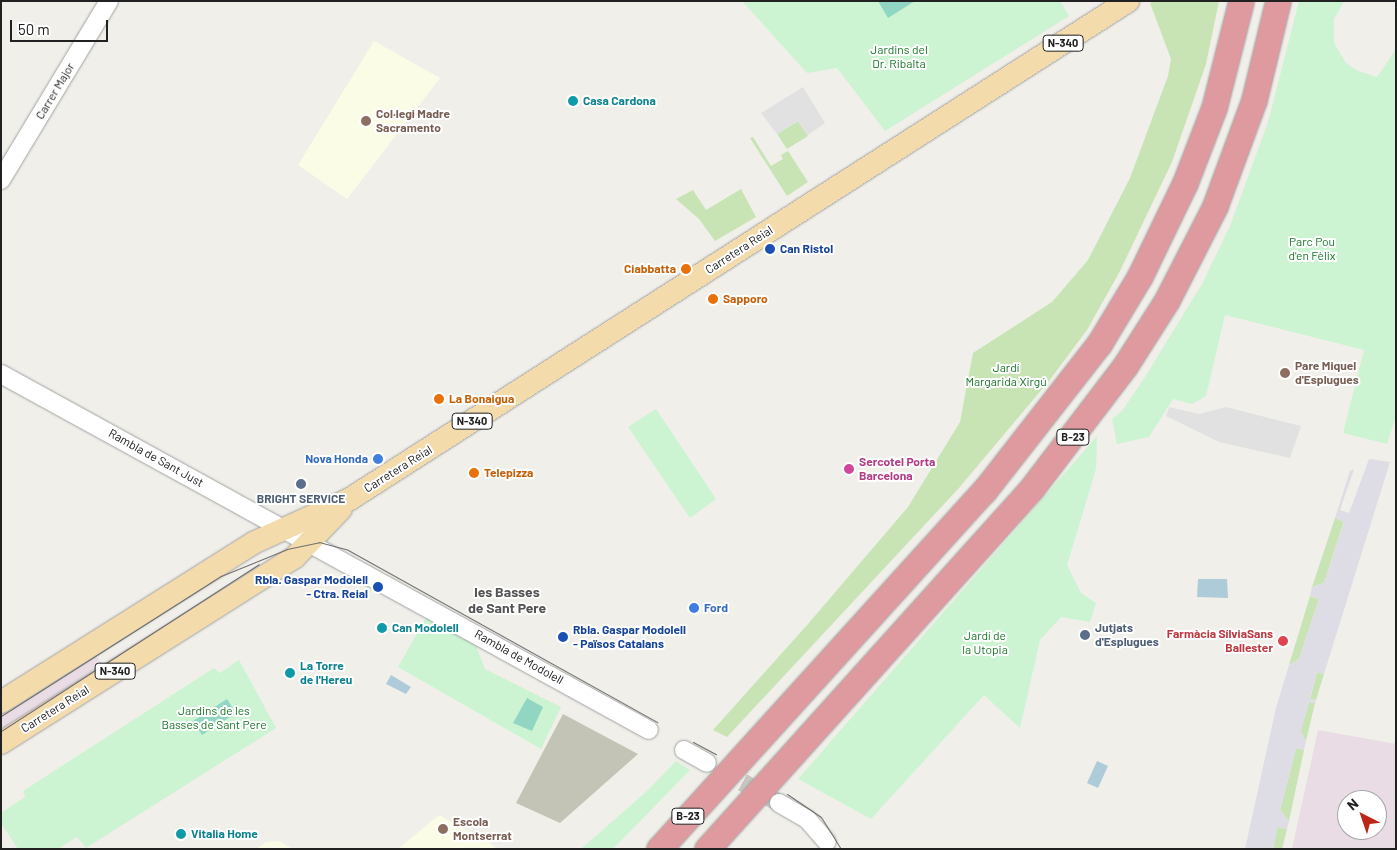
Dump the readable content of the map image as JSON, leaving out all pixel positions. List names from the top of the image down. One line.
{"streets":{"highway":["B-23"],"main road":["N-340","Carretera Reial"],"street":["Carrer Major","Rambla de Sant Just","Rambla de Modolell"]},"crossings":[["Carretera Reial","Rambla de Sant Just"],["Carretera Reial","Rambla de Modolell"],["Rambla de Sant Just","Rambla de Modolell"]],"districts":["les Basses de Sant Pere"],"parks":["Jardins del Dr. Ribalta","Parc Pou d'en Fèlix","Jardí Margarida Xirgú","Jardí de la Utopia","Jardins de les Basses de Sant Pere"],"places":["Casa Cardona","Col·legi Madre Sacramento","Can Ristol","Ciabbatta","Sapporo","Pare Miquel d'Esplugues","La Bonaigua","Nova Honda","Sercotel Porta Barcelona","Telepizza","BRIGHT SERVICE","Rbla. Gaspar Modolell - Ctra. Reial","Ford","Can Modolell","Jutjats d'Esplugues","Rbla. Gaspar Modolell - Països Catalans","Farmàcia SílviaSans Ballester","La Torre de l'Hereu","Escola Montserrat","Vitalia Home"],"scale_bar":"50 m","north":"top left"}
